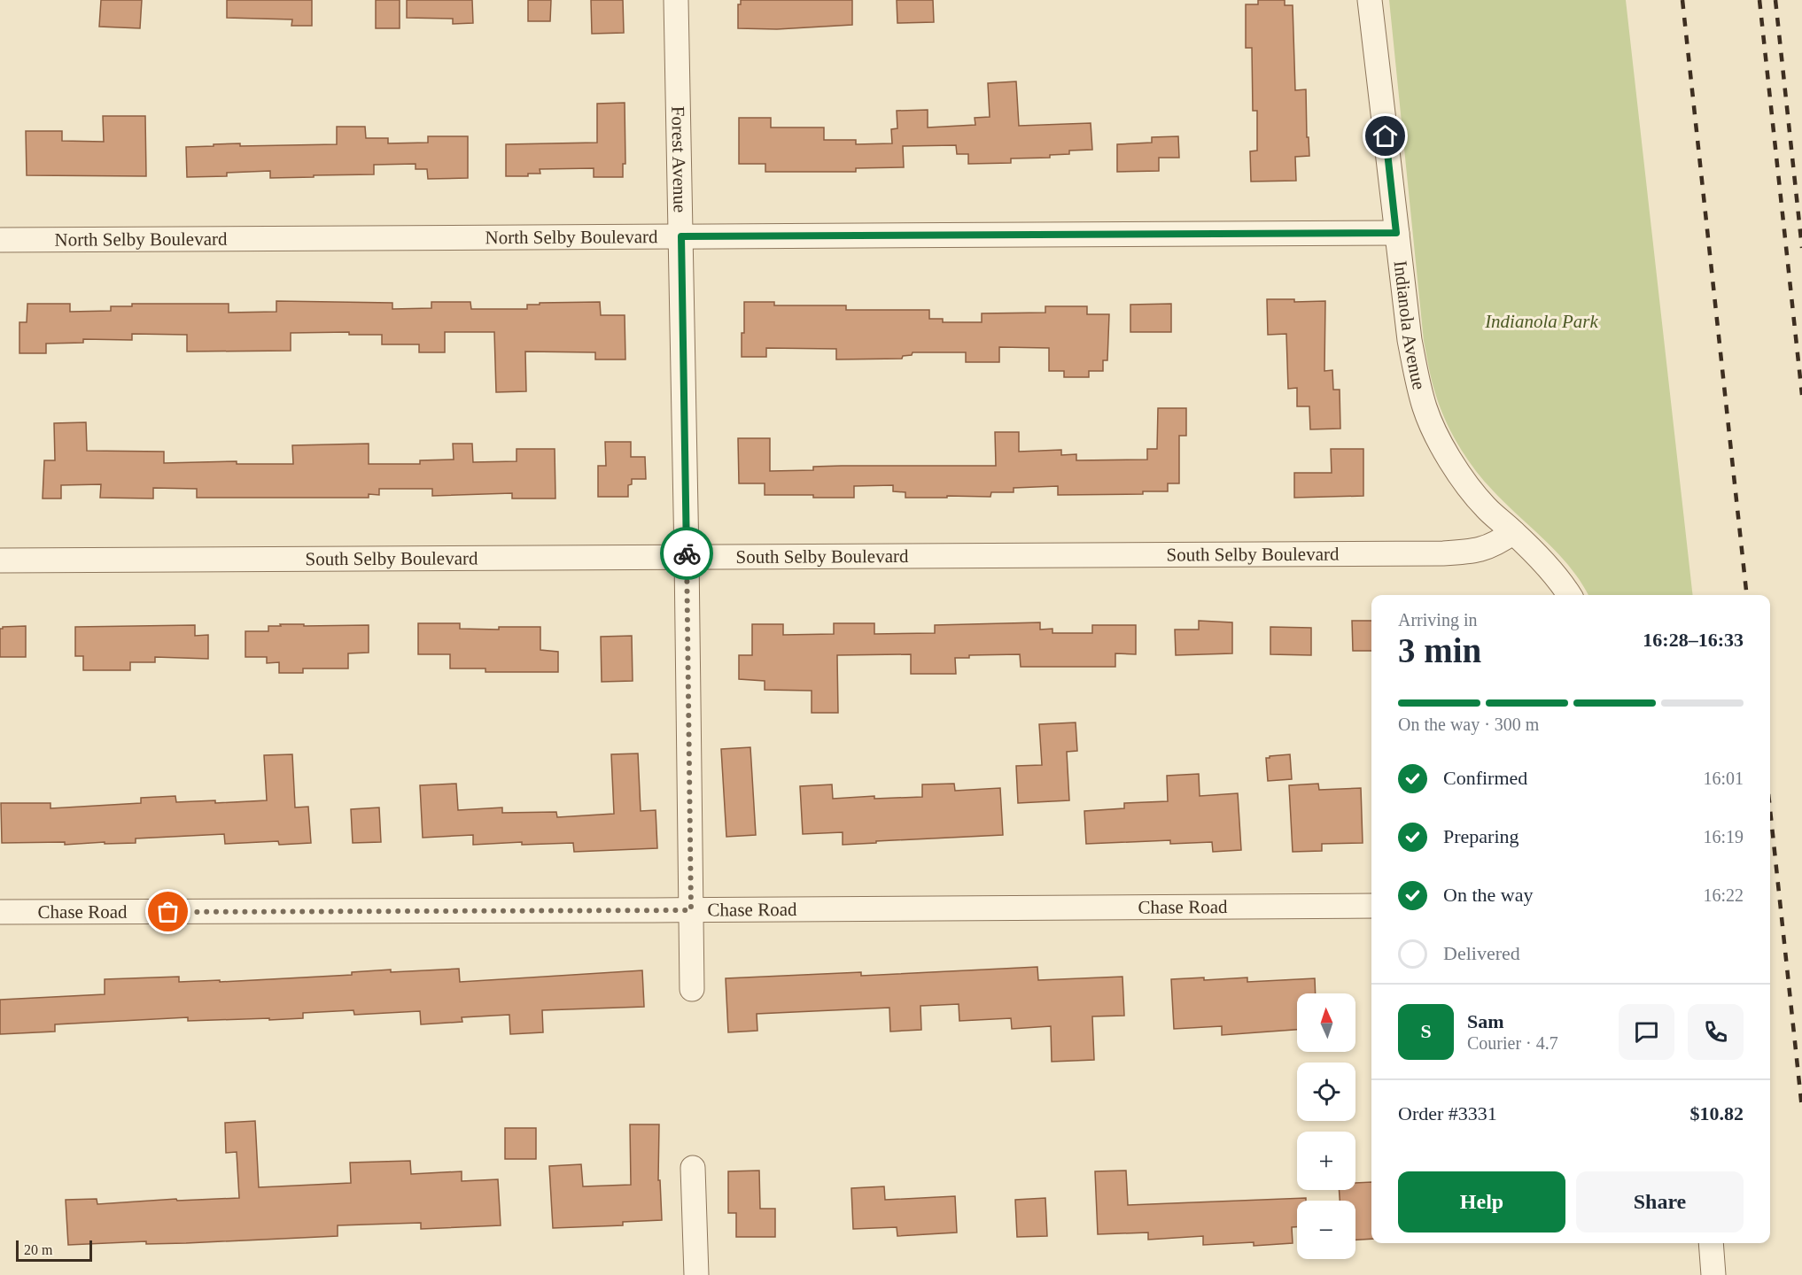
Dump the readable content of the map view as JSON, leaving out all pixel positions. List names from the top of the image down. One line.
{"streets":{"street":["Forest Avenue","North Selby Boulevard","Indianola Avenue","South Selby Boulevard","Chase Road"]},"crossings":[["Forest Avenue","North Selby Boulevard"],["Forest Avenue","South Selby Boulevard"],["Forest Avenue","Chase Road"],["North Selby Boulevard","Indianola Avenue"],["Indianola Avenue","South Selby Boulevard"]],"parks":["Indianola Park"],"scale_bar":"20 m","north":"top","page":{"heading":["3 min","Arriving in","16:28–16:33"],"panel":["Sam","Courier · 4.7","Order #3331","$10.82"],"bar":"On the way · 300 m","list":[["Confirmed","16:01"],["Preparing","16:19"],["On the way","16:22"],"Delivered"],"map_buttons":["+","−"],"round":"S","buttons":["Help","Share"],"scale":"20 m"}}
